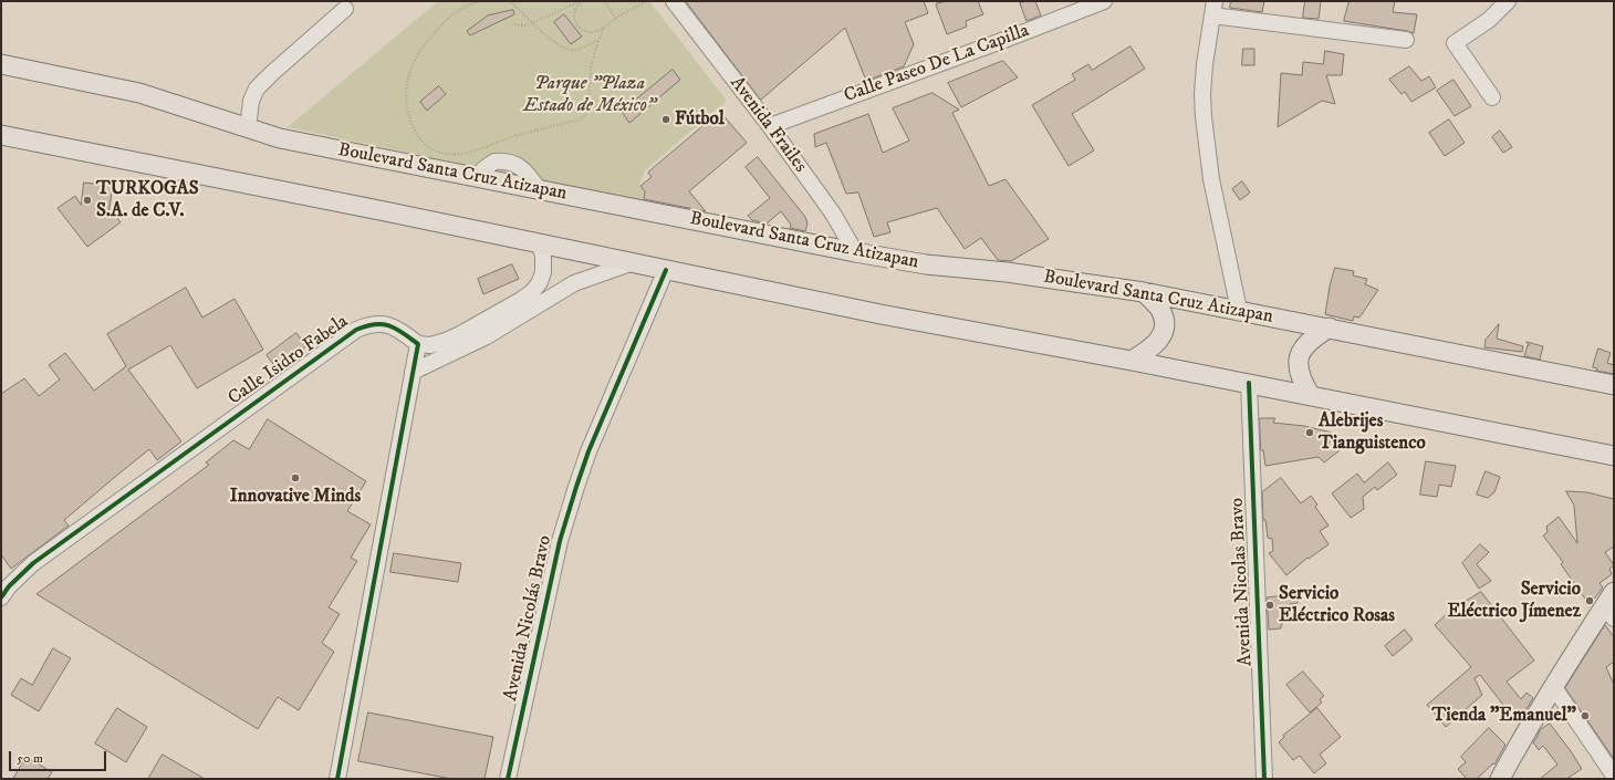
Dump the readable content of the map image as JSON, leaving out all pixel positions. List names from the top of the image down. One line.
{"streets":{"main road":["Boulevard Santa Cruz Atizapan"],"street":["Calle Paseo De La Capilla","Avenida Frailes","Calle Isidro Fabela","Avenida Nicolas Bravo","Avenida Nicolás Bravo"]},"crossings":[["Calle Paseo De La Capilla","Avenida Frailes"],["Avenida Frailes","Boulevard Santa Cruz Atizapan"]],"parks":["Parque \"Plaza Estado de México\""],"places":["Fútbol","TURKOGAS S.A. de C.V.","Alebrijes Tianguistenco","Innovative Minds","Servicio Eléctrico Jímenez","Servicio Eléctrico Rosas","Tienda \"Emanuel\""],"scale_bar":"50 m"}
